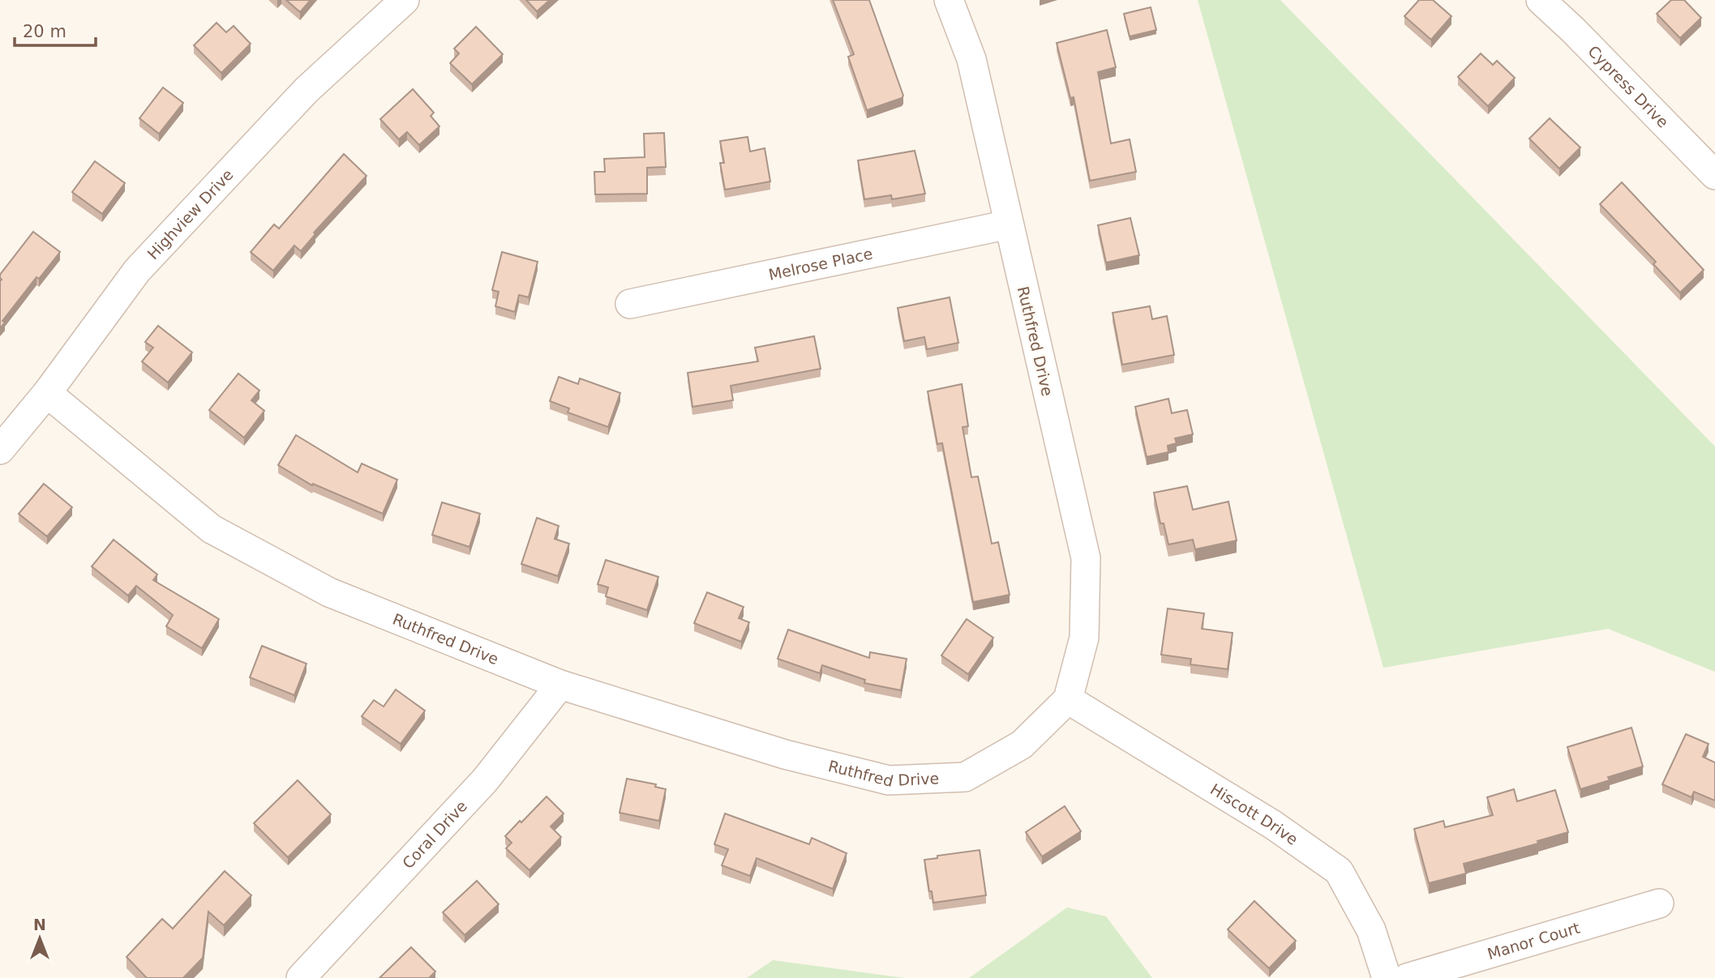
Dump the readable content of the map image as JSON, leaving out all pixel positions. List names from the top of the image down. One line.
{"streets":{"street":["Cypress Drive","Highview Drive","Melrose Place","Ruthfred Drive","Hiscott Drive","Coral Drive","Manor Court"]},"crossings":[["Highview Drive","Ruthfred Drive"],["Melrose Place","Ruthfred Drive"],["Ruthfred Drive","Hiscott Drive"],["Ruthfred Drive","Coral Drive"]],"scale_bar":"20 m","north":"top"}
